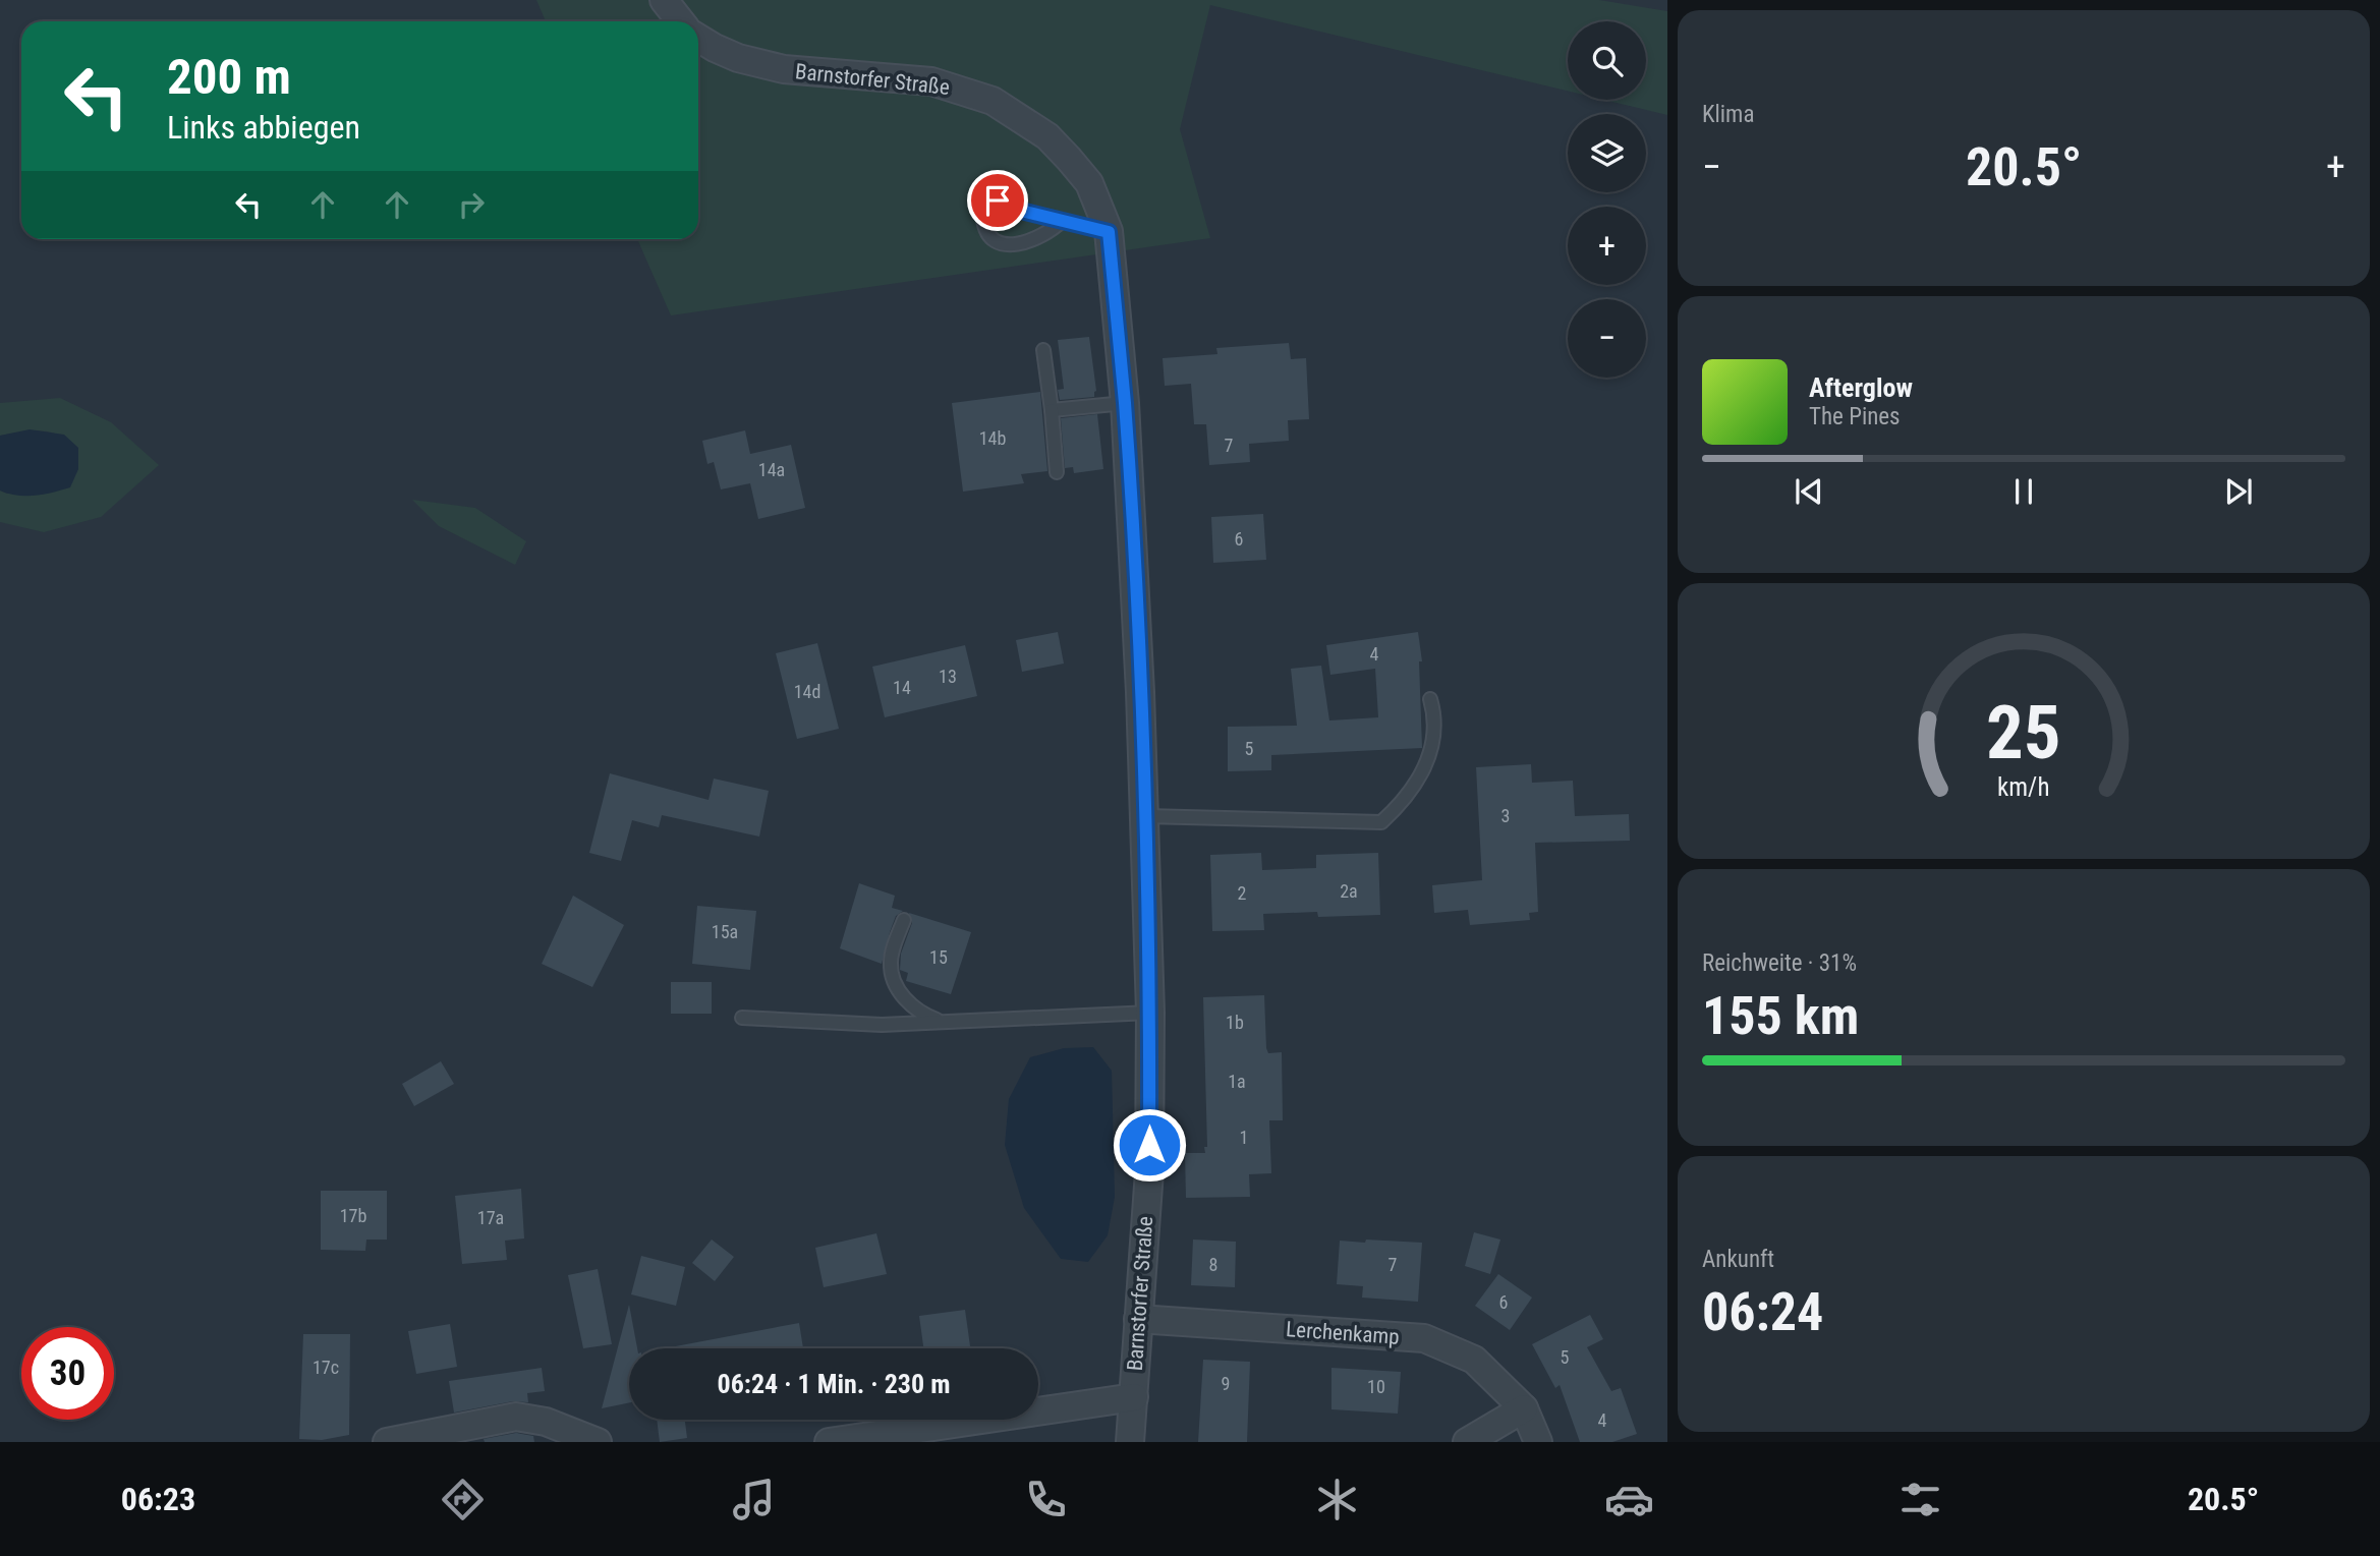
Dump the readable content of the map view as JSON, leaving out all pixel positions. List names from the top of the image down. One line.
{"streets":{"street":["Barnstorfer Straße","Lerchenkamp"]},"crossings":[["Barnstorfer Straße","Lerchenkamp"]],"house_numbers":["14b","7","14a","6","4","13","14","14d","5","3","2a","2","15a","15","1b","1a","1","17b","17a","8","7","6","5","17c","9","10","4"],"page":{"tile":["Klima",["Reichweite · 31%","155 km"],["Ankunft","06:24"]],"map_buttons":["+","−"],"turn":["200 m","Links abbiegen"],"heat":["−","20.5°","+"],"song":["Afterglow","The Pines"],"limit":"30","trip":"06:24 · 1 Min. · 230 m","tabs":["06:23","20.5°"],"gauge":["25","km/h"]}}
